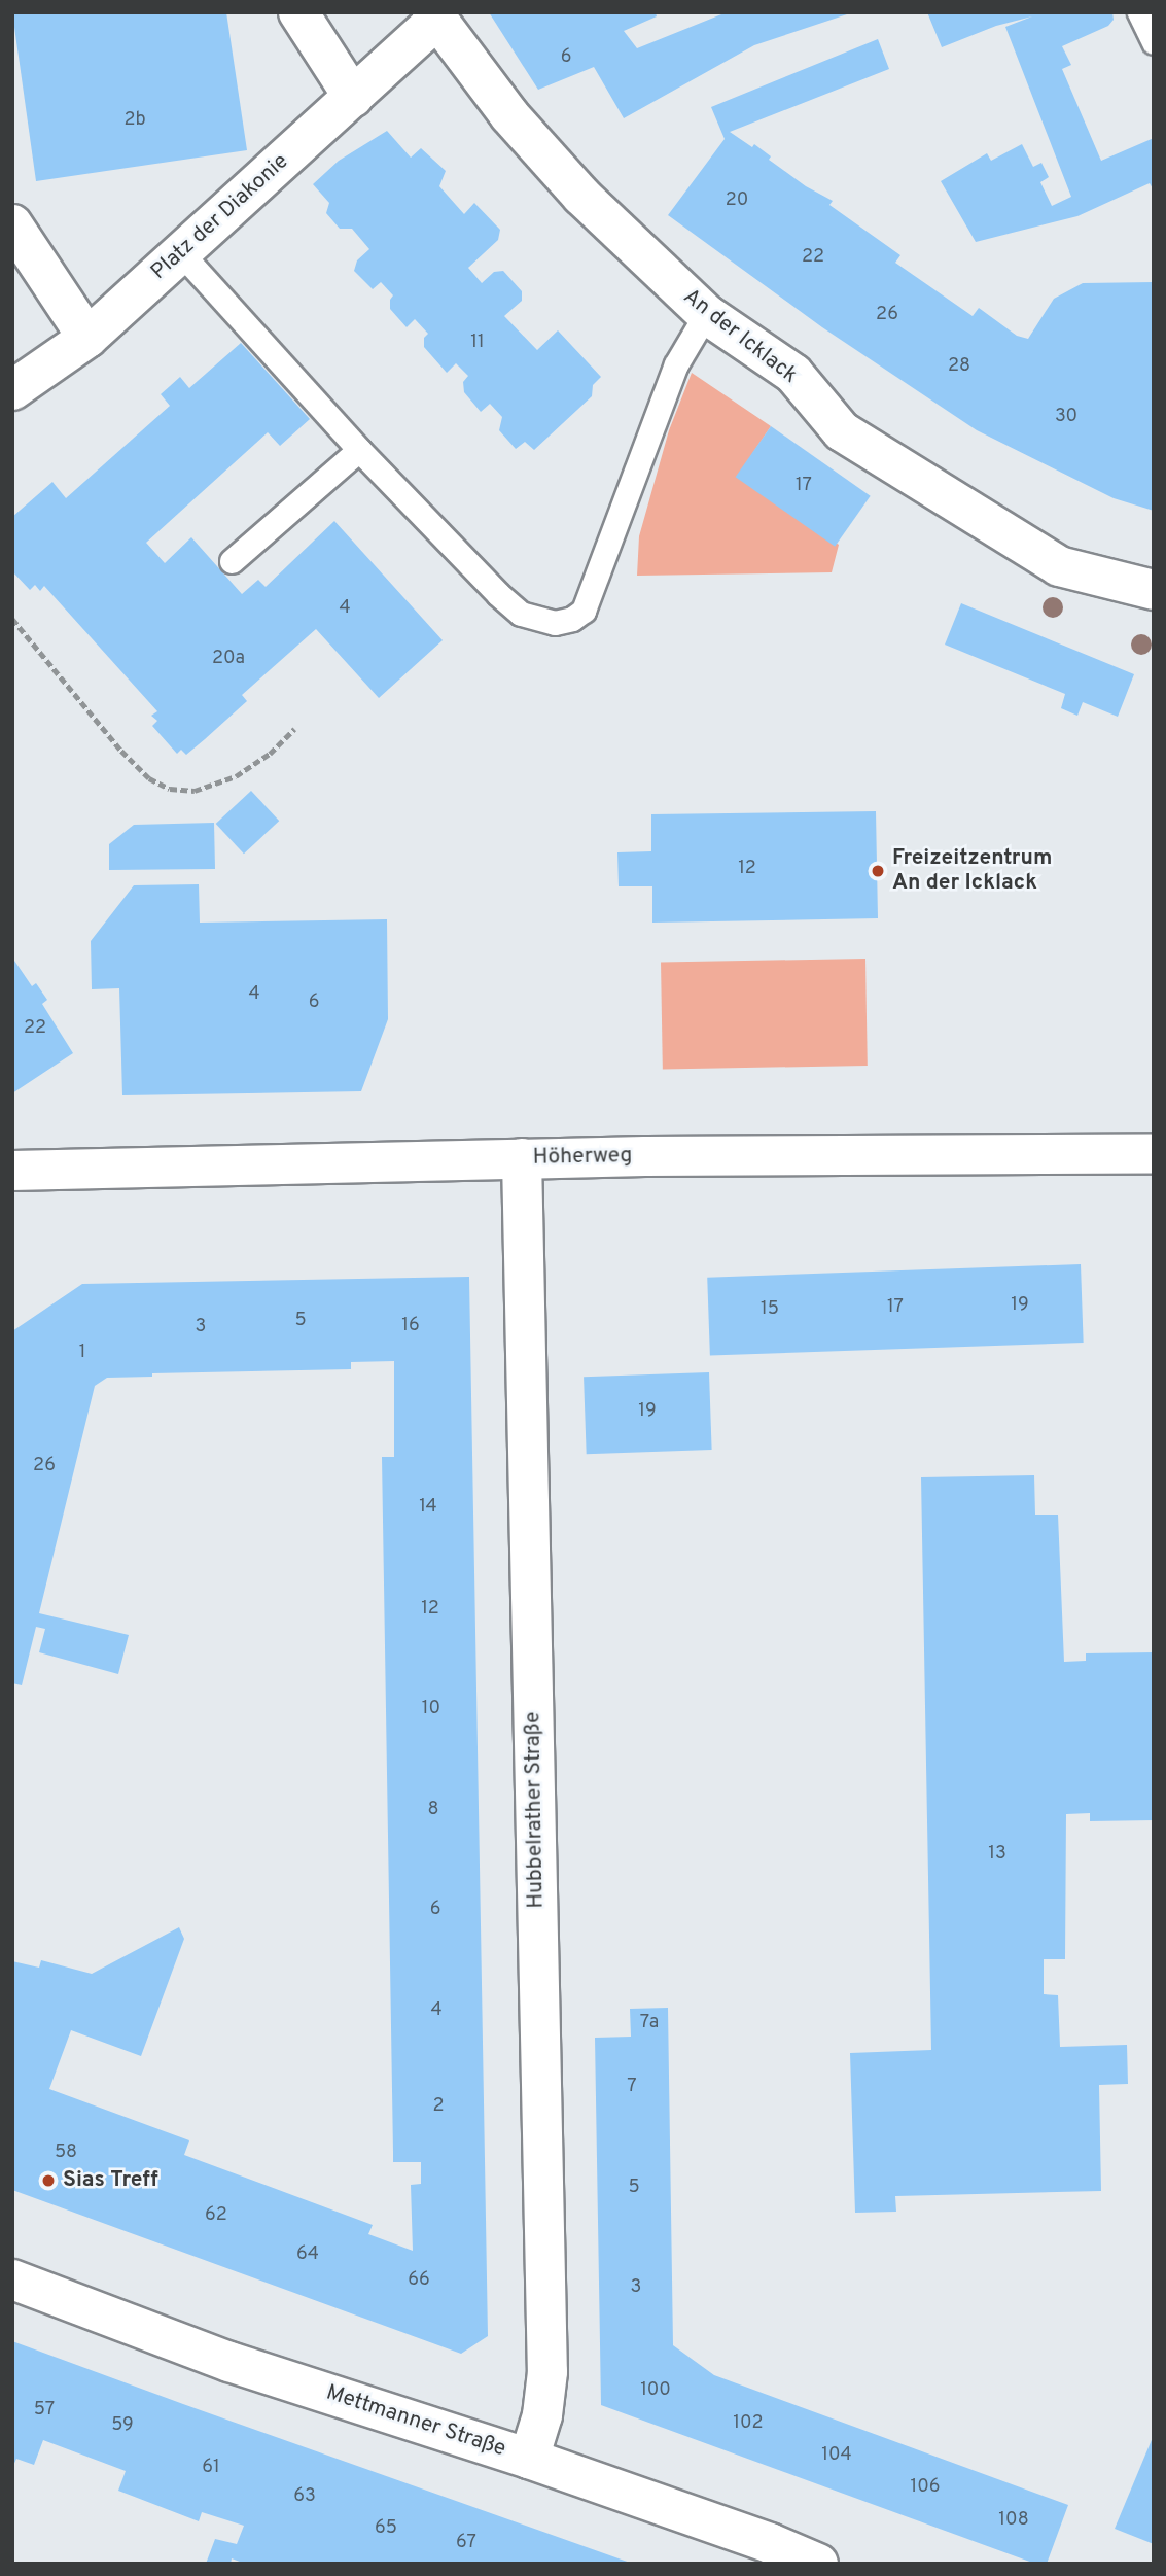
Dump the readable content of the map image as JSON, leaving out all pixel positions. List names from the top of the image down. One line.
{"streets":{"street":["Platz der Diakonie","An der Icklack","Höherweg","Hubbelrather Straße","Mettmanner Straße"]},"crossings":[["Platz der Diakonie","An der Icklack"],["Höherweg","Hubbelrather Straße"],["Hubbelrather Straße","Mettmanner Straße"]],"places":["Freizeitzentrum An der Icklack","Sias Treff"],"house_numbers":["6","2b","20","22","26","11","28","30","17","4","20a","12","4","6","22","19","17","15","5","16","3","1","19","26","14","12","10","8","13","6","4","7a","7","2","58","5","62","64","66","3","100","57","102","59","104","61","106","63","108","65","67"]}
